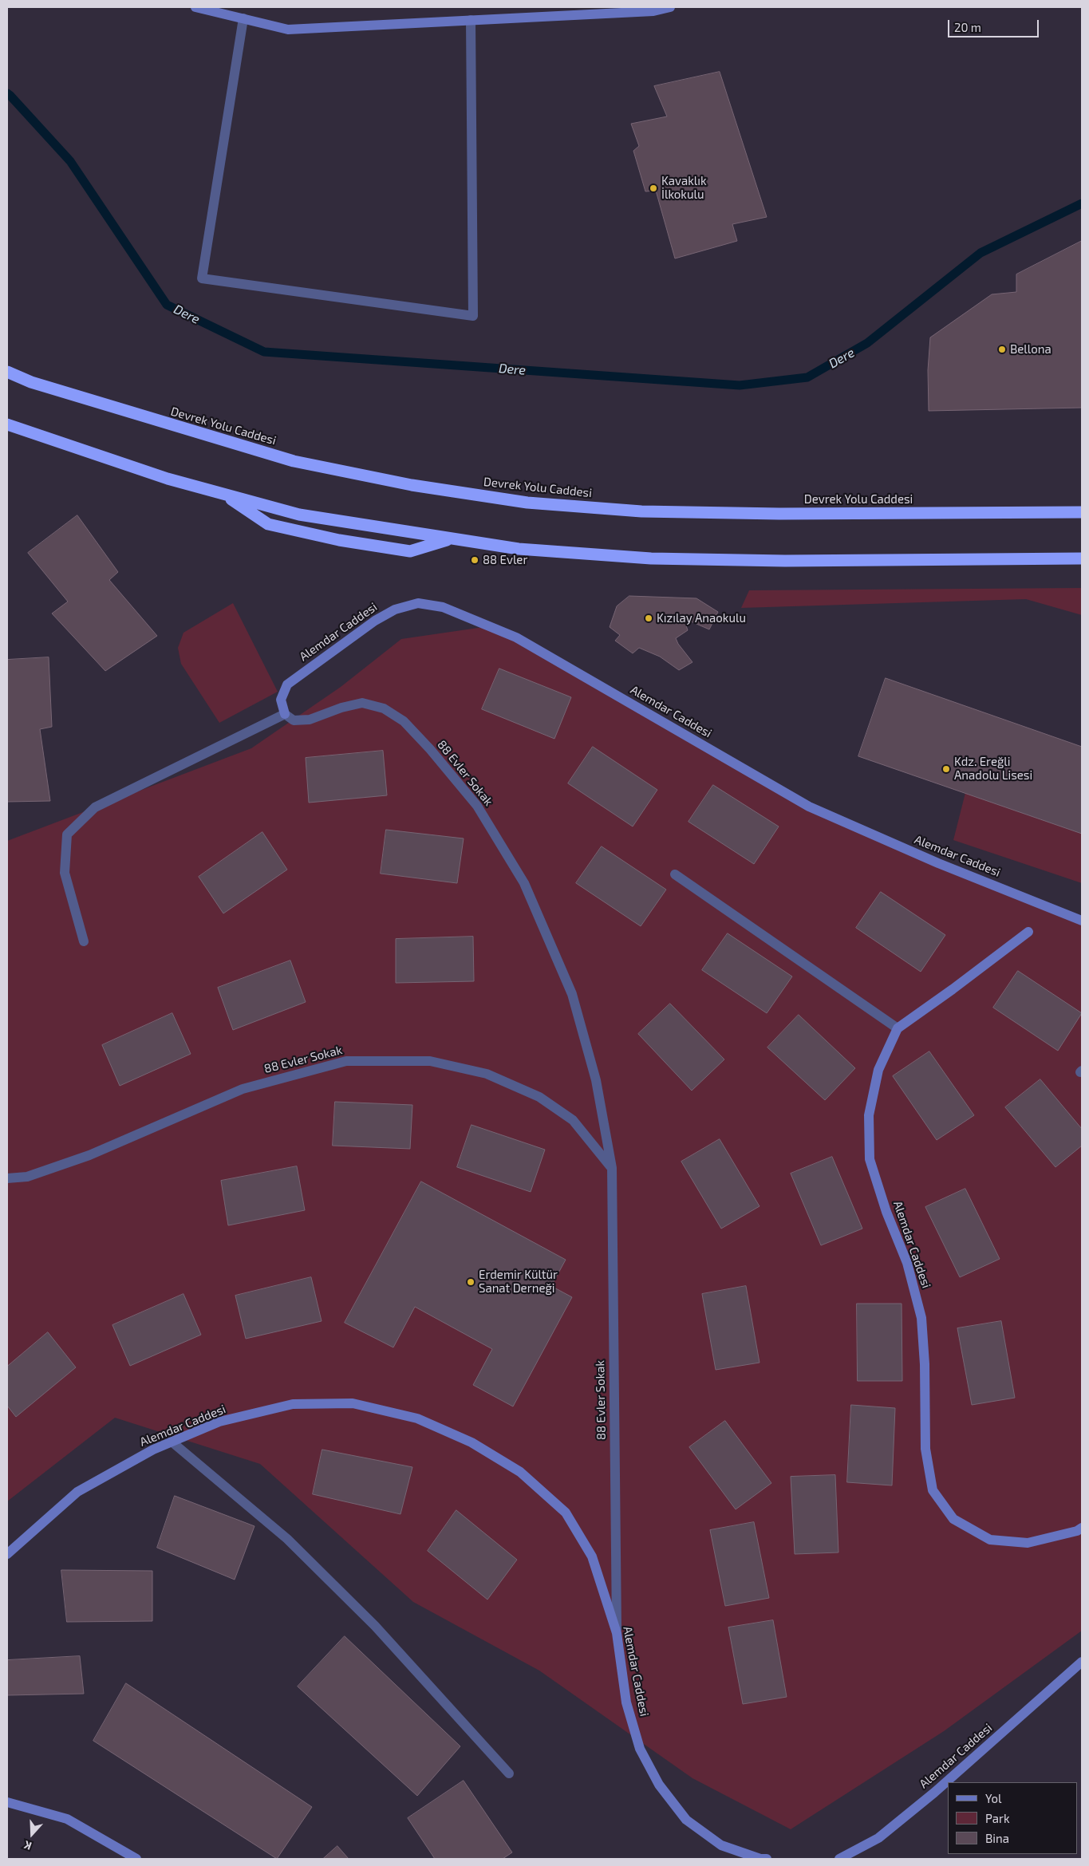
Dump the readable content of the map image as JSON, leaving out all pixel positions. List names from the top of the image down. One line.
{"streets":{"highway":["Devrek Yolu Caddesi"],"street":["Alemdar Caddesi","88 Evler Sokak"]},"crossings":[["Alemdar Caddesi","88 Evler Sokak"]],"water":["Dere"],"places":["Kavaklık İlkokulu","Bellona","88 Evler","Kızılay Anaokulu","Kdz. Ereğli Anadolu Lisesi","Erdemir Kültür Sanat Derneği"],"legend":["Yol","Park","Bina"],"scale_bar":"20 m","north":"bottom"}
